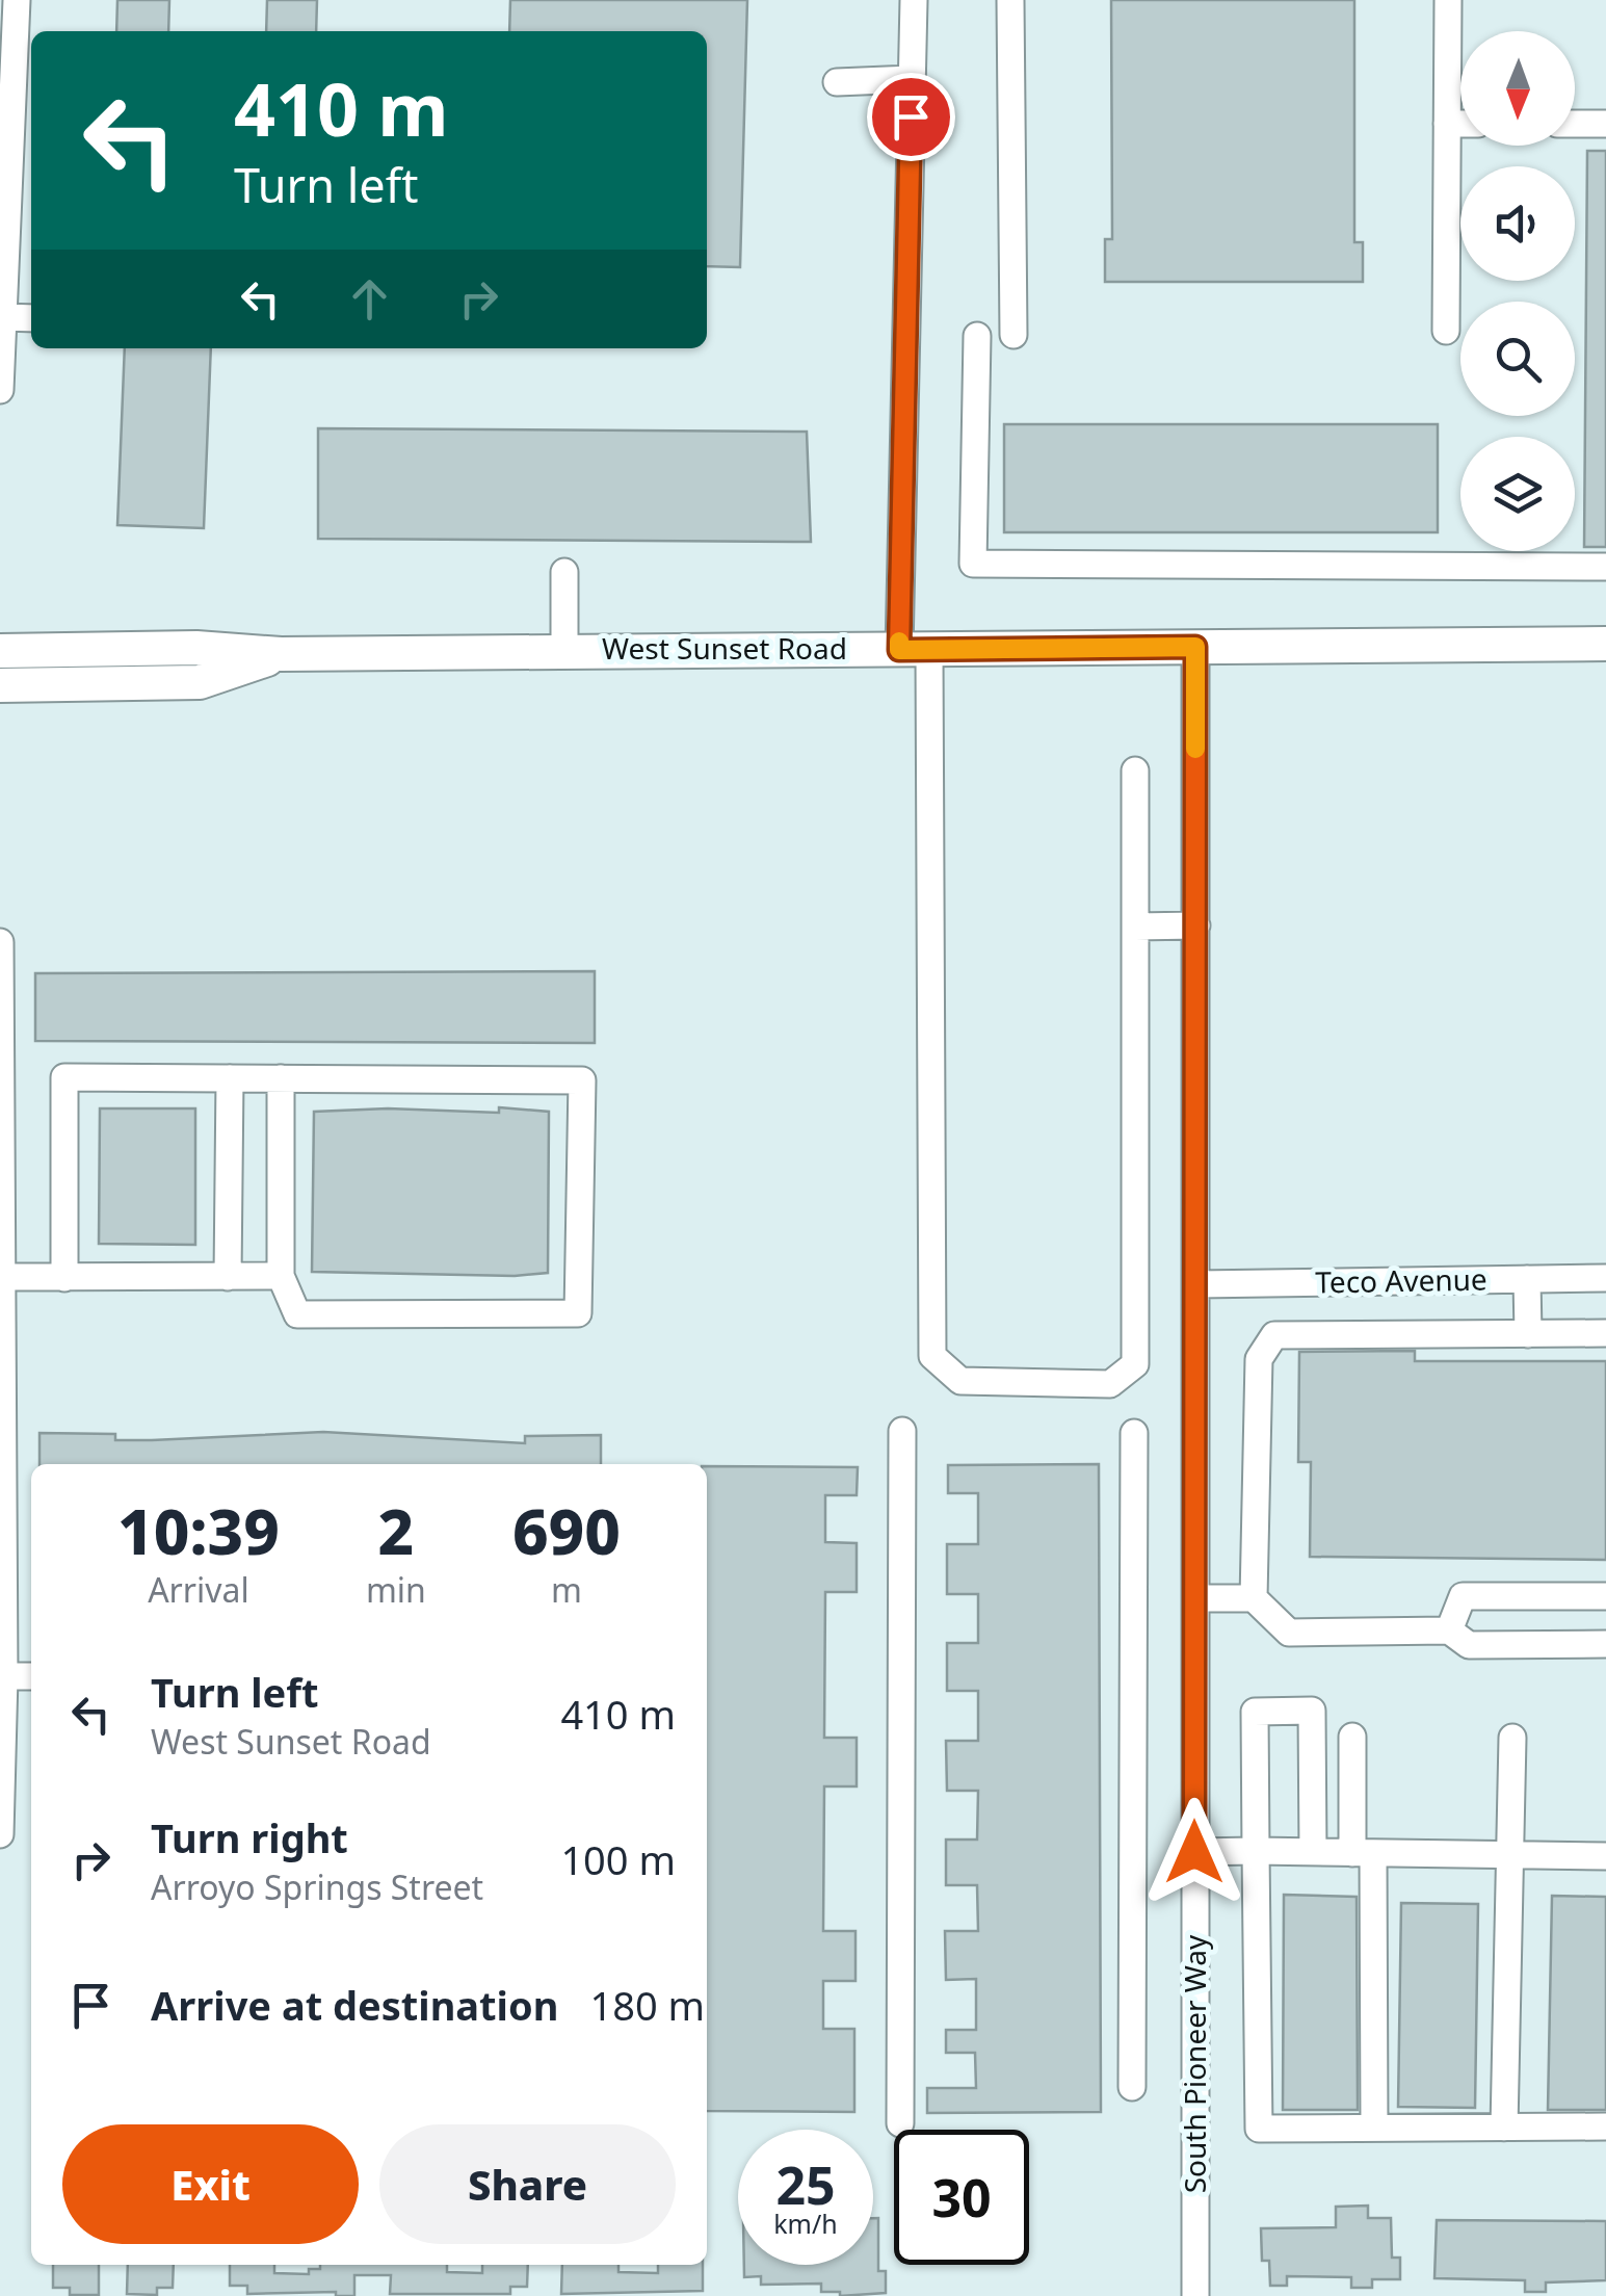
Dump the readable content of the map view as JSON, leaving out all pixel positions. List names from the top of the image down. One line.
{"streets":{"main road":["West Sunset Road"],"street":["Teco Avenue","South Pioneer Way"]},"crossings":[["West Sunset Road","South Pioneer Way"],["Teco Avenue","South Pioneer Way"]],"north":"bottom","page":{"turn":["410 m","Turn left"],"eta":["10:39","Arrival","2","min","690","m"],"list":[{"name":"Turn left","note":"West Sunset Road","value":"410 m"},{"name":"Turn right","note":"Arroyo Springs Street","value":"100 m"},{"name":"Arrive at destination","value":"180 m"}],"buttons":["Exit","Share"],"speed":"25 km/h","limit":"30"}}
